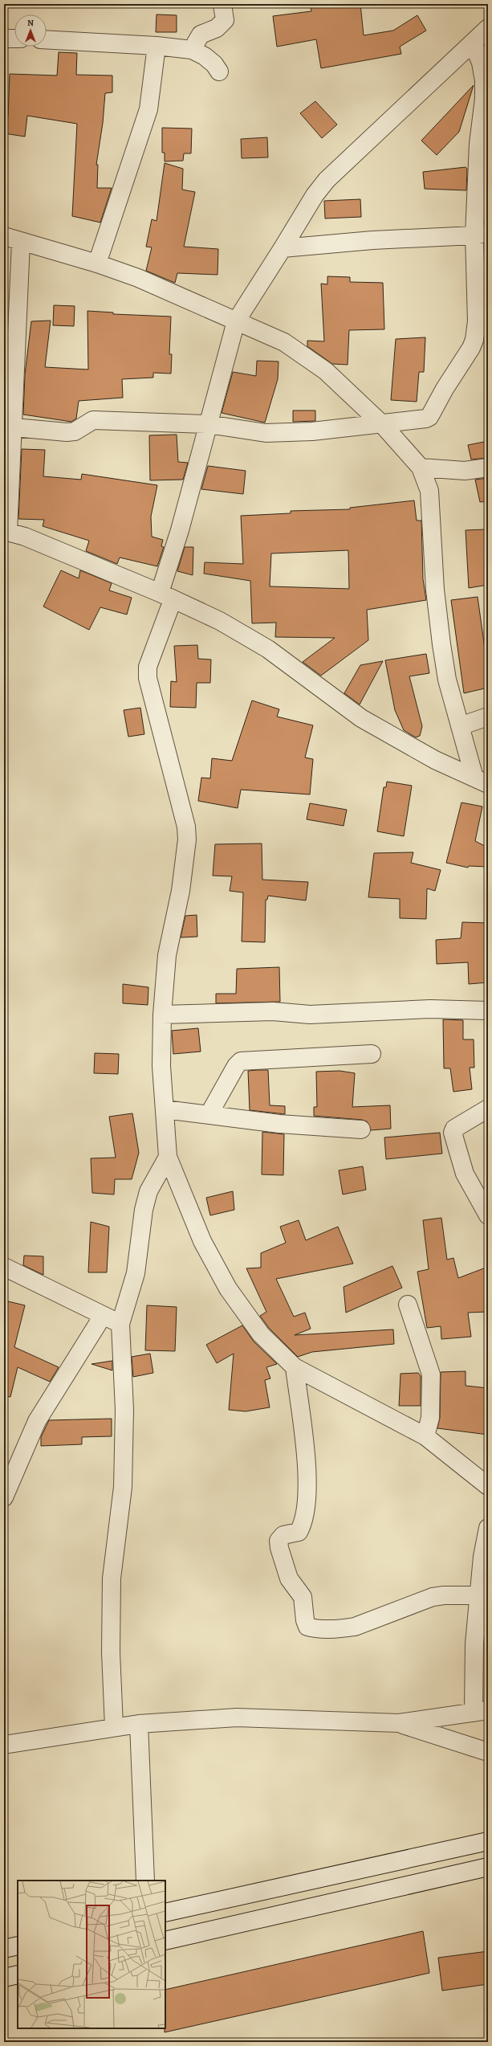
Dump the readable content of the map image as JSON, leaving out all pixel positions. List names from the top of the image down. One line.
{"north":"top"}
